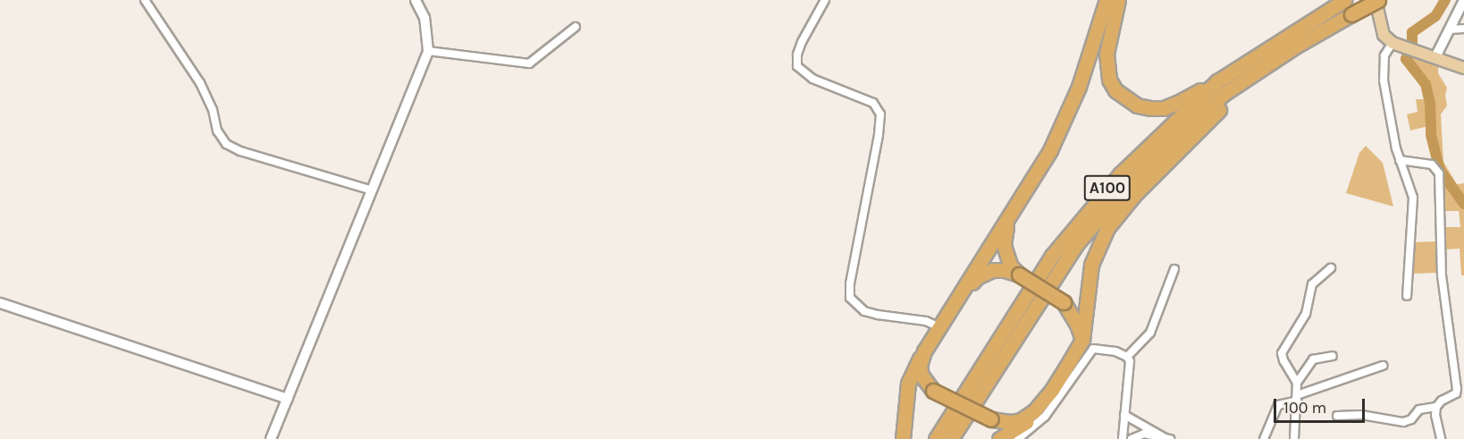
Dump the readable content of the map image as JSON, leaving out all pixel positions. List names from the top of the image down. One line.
{"streets":{"highway":["A100"]},"scale_bar":"100 m"}
